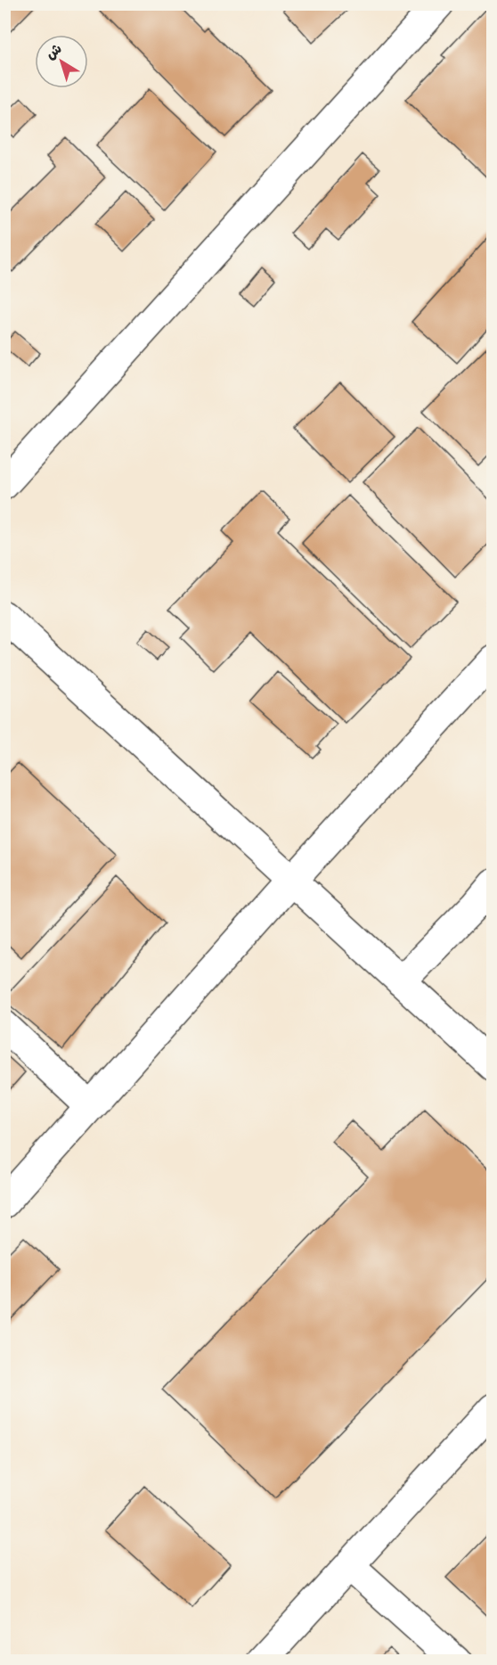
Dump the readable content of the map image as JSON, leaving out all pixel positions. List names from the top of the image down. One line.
{"north":"top left"}
